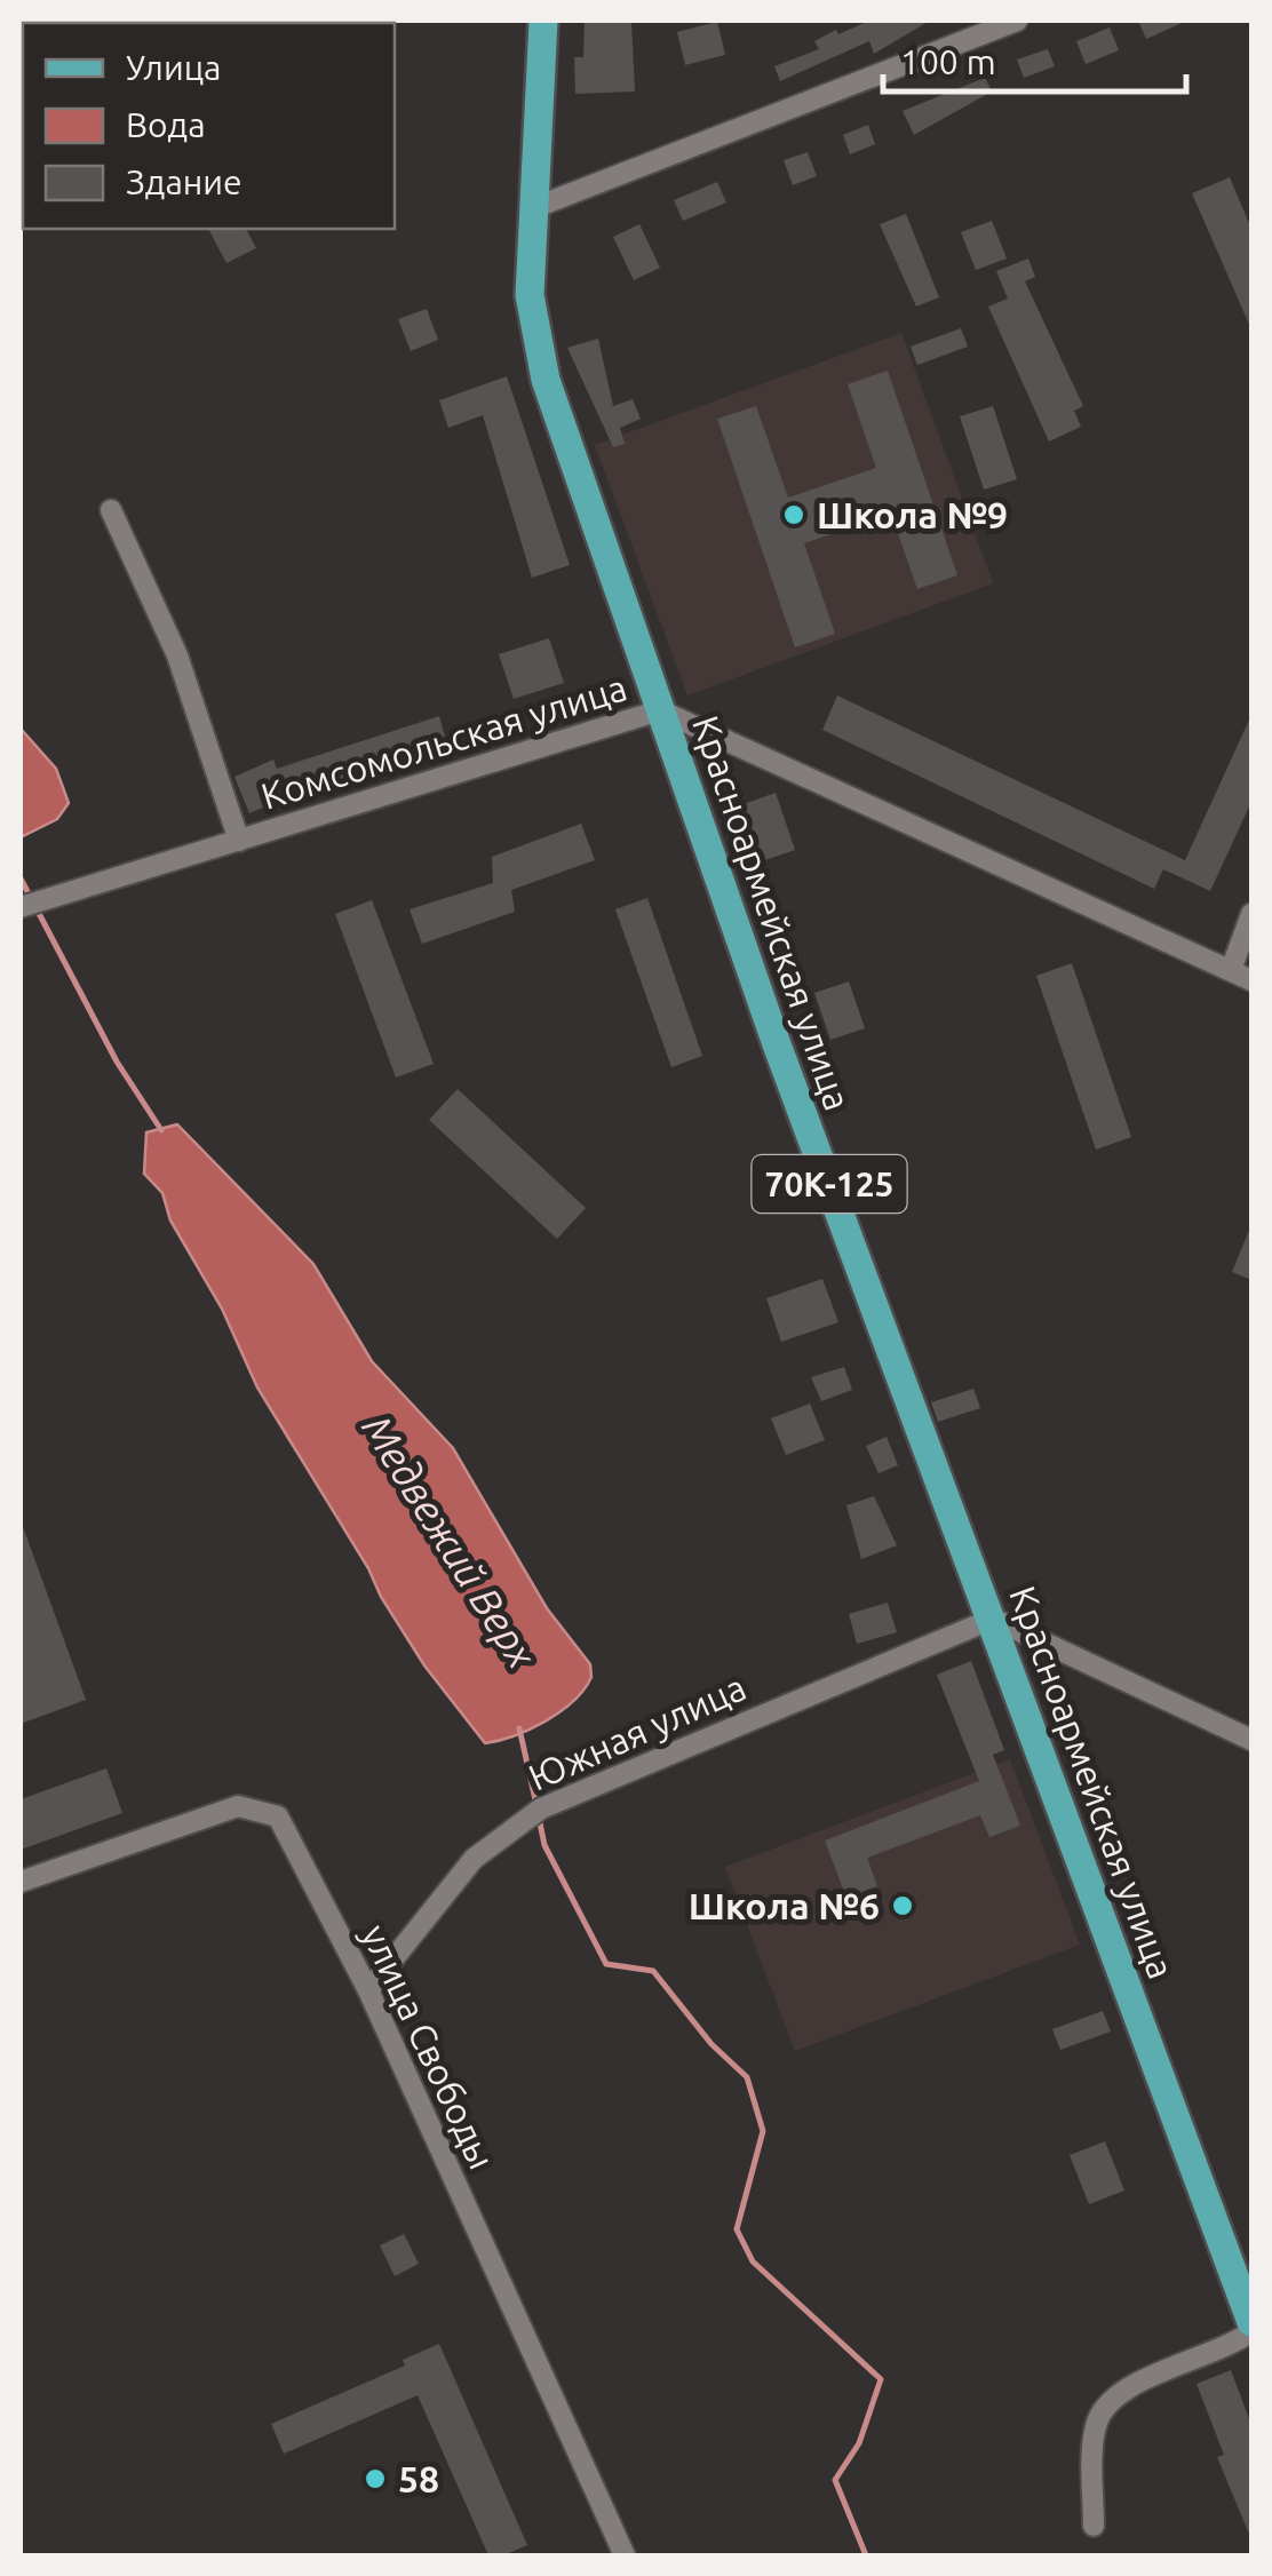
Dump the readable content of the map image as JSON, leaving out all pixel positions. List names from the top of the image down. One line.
{"streets":{"main road":["Красноармейская улица","70К-125"],"street":["Комсомольская улица","Южная улица","улица Свободы"]},"crossings":[["Комсомольская улица","Красноармейская улица"],["Красноармейская улица","Южная улица"],["Южная улица","улица Свободы"]],"water":["Медвежий Верх"],"places":["Школа №9","Школа №6","58"],"legend":["Улица","Вода","Здание"],"scale_bar":"100 m"}
